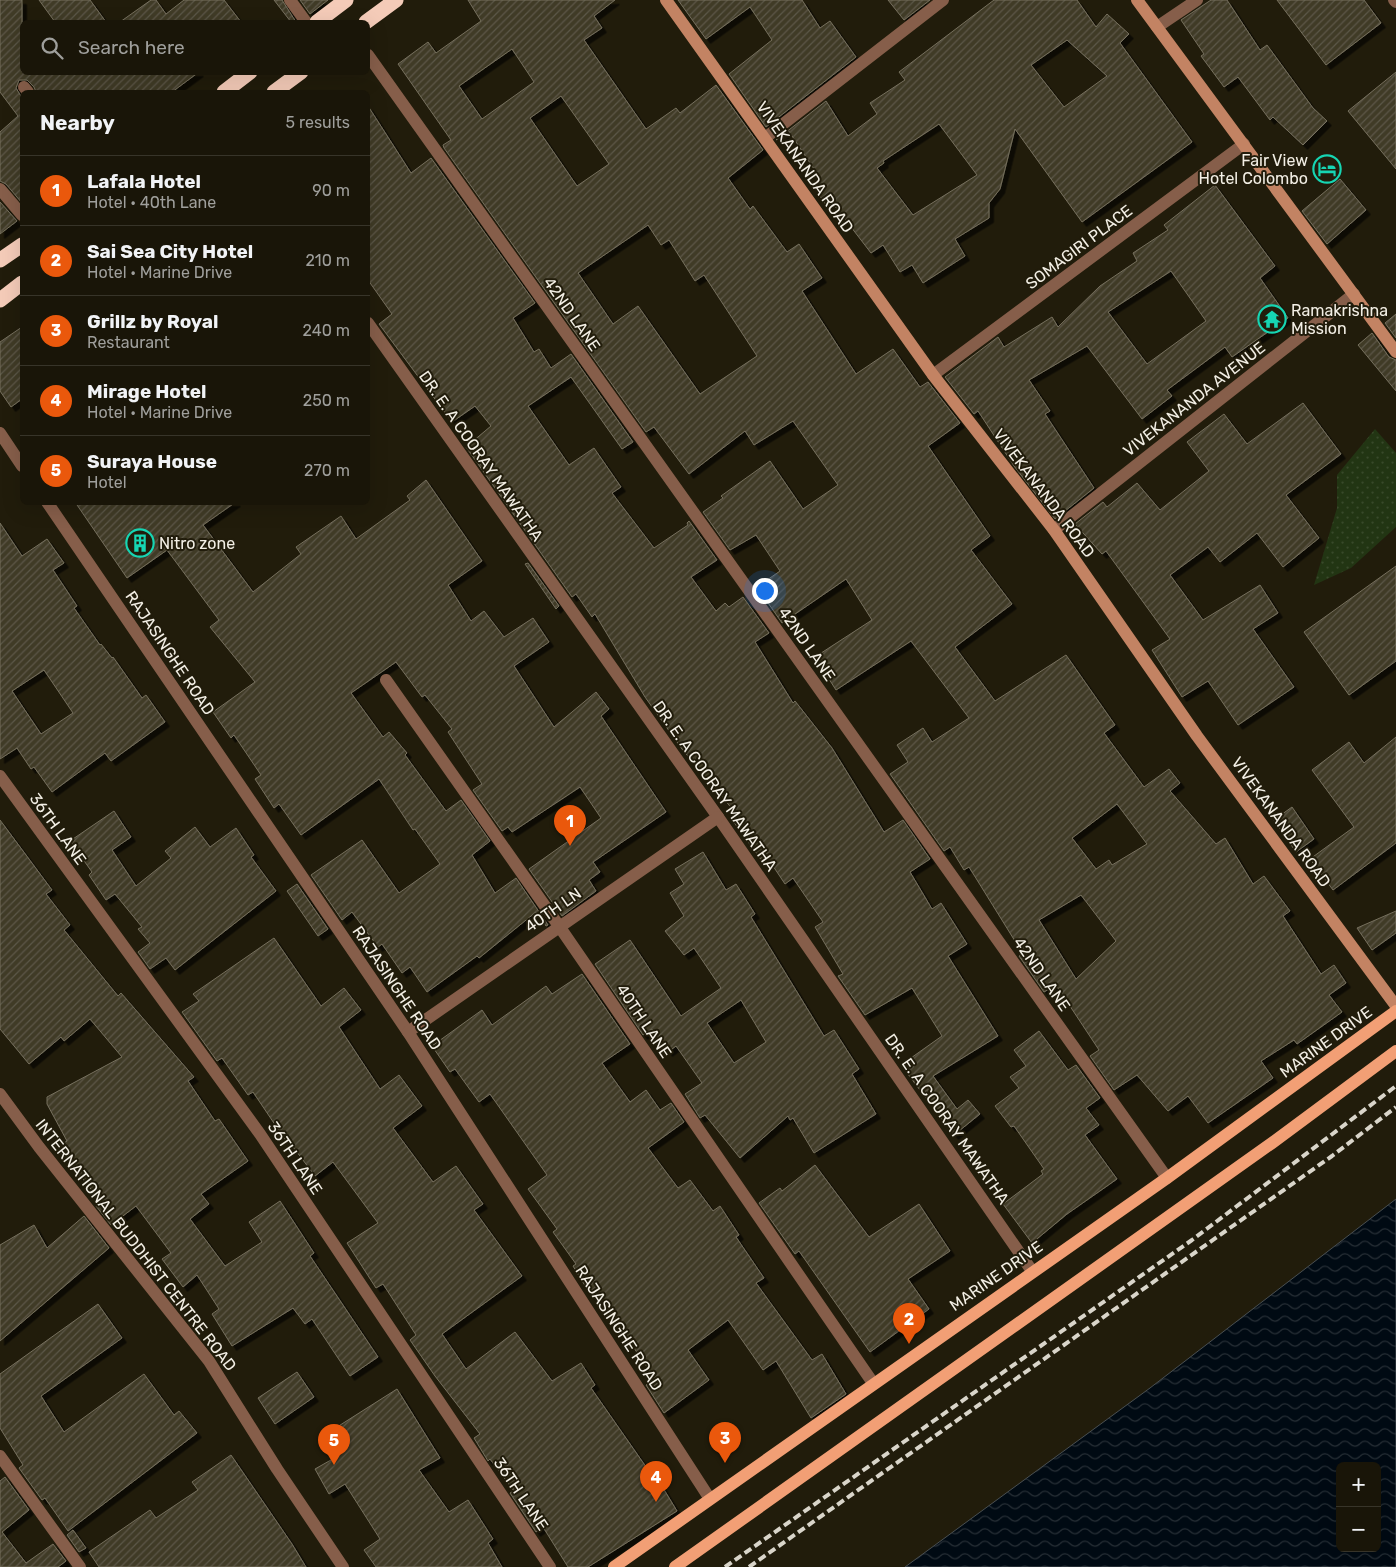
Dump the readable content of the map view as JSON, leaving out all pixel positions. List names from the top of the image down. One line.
{"streets":{"main road":["MARINE DRIVE"],"street":["VIVEKANANDA ROAD","SOMAGIRI PLACE","42ND LANE","VIVEKANANDA AVENUE","DR. E. A COORAY MAWATHA","RAJASINGHE ROAD","36TH LANE","40TH LN","40TH LANE","INTERNATIONAL BUDDHIST CENTRE ROAD"]},"crossings":[["VIVEKANANDA ROAD","SOMAGIRI PLACE"],["VIVEKANANDA ROAD","VIVEKANANDA AVENUE"],["42ND LANE","MARINE DRIVE"],["DR. E. A COORAY MAWATHA","40TH LN"],["DR. E. A COORAY MAWATHA","MARINE DRIVE"],["RAJASINGHE ROAD","40TH LN"],["RAJASINGHE ROAD","MARINE DRIVE"],["40TH LN","40TH LANE"],["40TH LANE","MARINE DRIVE"]],"places":{"hotel":["Fair View Hotel Colombo"],"temple":["Ramakrishna Mission"],"building":["Nitro zone"]},"page":{"search":"Search here","heading":["Nearby","5 results"],"list":[{"mark":"1","name":"Lafala Hotel","note":"Hotel · 40th Lane","value":"90 m"},{"mark":"2","name":"Sai Sea City Hotel","note":"Hotel · Marine Drive","value":"210 m"},{"mark":"3","name":"Grillz by Royal","note":"Restaurant","value":"240 m"},{"mark":"4","name":"Mirage Hotel","note":"Hotel · Marine Drive","value":"250 m"},{"mark":"5","name":"Suraya House","note":"Hotel","value":"270 m"}],"pins":["1","2","3","5","4"],"map_buttons":["+","−"]}}
